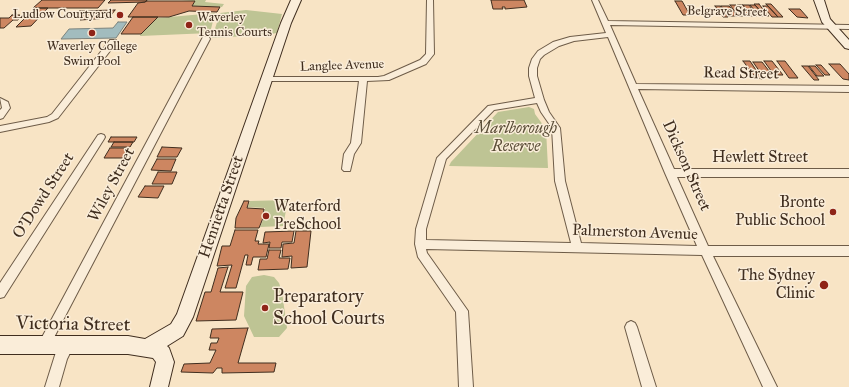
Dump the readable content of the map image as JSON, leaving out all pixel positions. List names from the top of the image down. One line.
{"streets":{"street":["Belgrave Street","Langlee Avenue","Read Street","Hewlett Street","Dickson Street","Wiley Street","O'Dowd Street","Henrietta Street","Palmerston Avenue","Victoria Street"]},"crossings":[["Belgrave Street","Dickson Street"],["Langlee Avenue","Henrietta Street"],["Read Street","Dickson Street"],["Hewlett Street","Dickson Street"],["Dickson Street","Palmerston Avenue"],["Wiley Street","Victoria Street"],["Henrietta Street","Victoria Street"]],"parks":["Marlborough Reserve"],"places":["Ludlow Courtyard","Waverley Tennis Courts","Waverley College Swim Pool","Bronte Public School","Waterford PreSchool","The Sydney Clinic","Preparatory School Courts"]}
